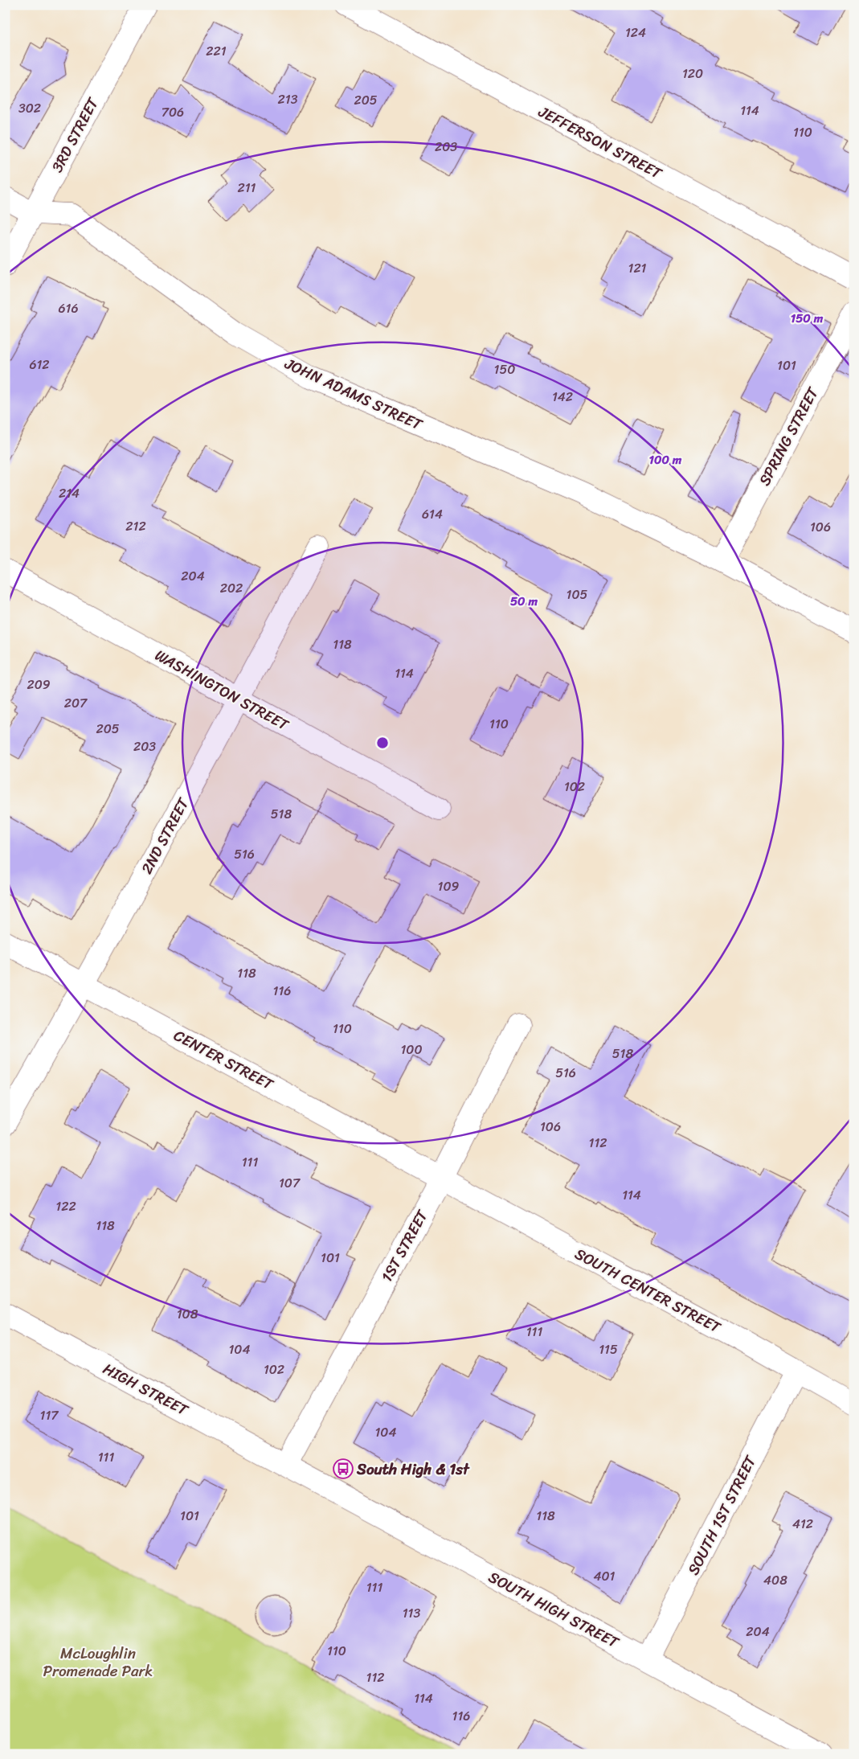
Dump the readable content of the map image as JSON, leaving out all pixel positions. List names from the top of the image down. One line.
{"streets":{"street":["3RD STREET","JEFFERSON STREET","JOHN ADAMS STREET","SPRING STREET","WASHINGTON STREET","2ND STREET","CENTER STREET","1ST STREET","SOUTH CENTER STREET","HIGH STREET","SOUTH 1ST STREET","SOUTH HIGH STREET"]},"crossings":[["3RD STREET","JOHN ADAMS STREET"],["JOHN ADAMS STREET","SPRING STREET"],["WASHINGTON STREET","2ND STREET"],["2ND STREET","CENTER STREET"],["CENTER STREET","1ST STREET"],["CENTER STREET","SOUTH CENTER STREET"],["1ST STREET","SOUTH CENTER STREET"],["1ST STREET","HIGH STREET"],["1ST STREET","SOUTH HIGH STREET"],["SOUTH CENTER STREET","SOUTH 1ST STREET"],["HIGH STREET","SOUTH HIGH STREET"],["SOUTH 1ST STREET","SOUTH HIGH STREET"]],"parks":["McLoughlin Promenade Park"],"places":{"bus stop":["South High & 1st"]},"house_numbers":["124","221","120","213","205","302","114","706","110","203","211","121","616","612","101","150","142","214","614","212","106","204","202","105","118","114","209","207","110","205","203","102","518","516","109","118","116","110","100","518","516","106","112","111","107","114","122","118","101","108","111","104","115","102","117","104","111","101","118","412","401","408","111","113","204","110","112","114","116"],"rings":["150 m","100 m","50 m"]}
